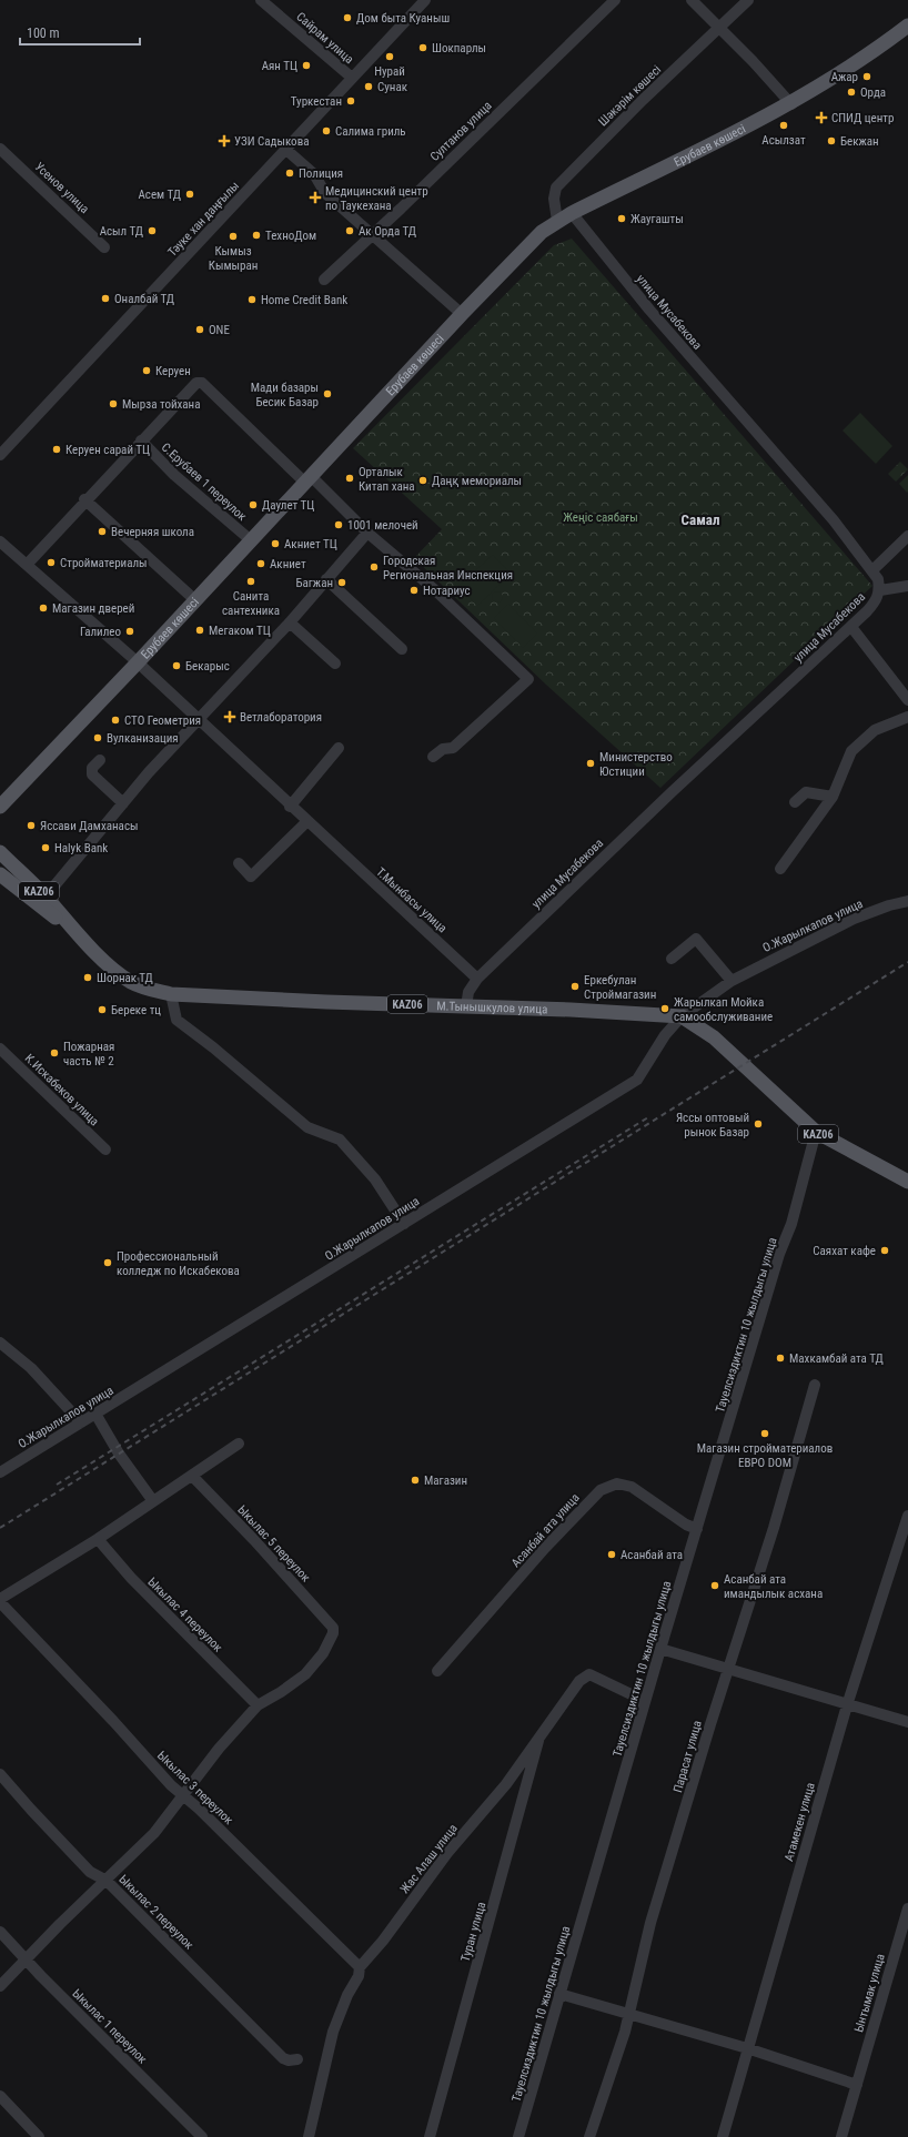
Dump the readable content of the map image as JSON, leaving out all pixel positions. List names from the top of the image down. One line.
{"streets":{"main road":["Ерубаев көшесі","KАZ06","М.Тынышкулов улица"],"street":["Сайрам улица","Шәкәрім көшесі","Султанов улица","Усенов улица","Тәуке хан даңғылы","улица Мусабекова","С.Ерубаев 1 переулок","Т.Мынбасы улица","О.Жарылкапов улица","К.Искабеков улица","Тауелсиздиктин 10 жылдыгы улица","Асанбай ата улица","Ыкылас 5 переулок","Ыкылас 4 переулок","Парасат улица","Ыкылас 3 переулок","Атамекен улица","Жас Алаш улица","Ыкылас 2 переулок","Туран улица","Ынтымак улица","Ыкылас 1 переулок"]},"crossings":[["Сайрам улица","Тәуке хан даңғылы"],["Шәкәрім көшесі","Ерубаев көшесі"],["Ерубаев көшесі","улица Мусабекова"],["Ерубаев көшесі","С.Ерубаев 1 переулок"],["Ерубаев көшесі","Т.Мынбасы улица"],["улица Мусабекова","Т.Мынбасы улица"],["KАZ06","М.Тынышкулов улица"],["KАZ06","Тауелсиздиктин 10 жылдыгы улица"],["О.Жарылкапов улица","М.Тынышкулов улица"],["М.Тынышкулов улица","Тауелсиздиктин 10 жылдыгы улица"],["Тауелсиздиктин 10 жылдыгы улица","Асанбай ата улица"],["Тауелсиздиктин 10 жылдыгы улица","Жас Алаш улица"],["Ыкылас 5 переулок","Ыкылас 4 переулок"],["Ыкылас 3 переулок","Жас Алаш улица"],["Жас Алаш улица","Туран улица"]],"districts":["Самал"],"parks":["Жеңіс саябағы"],"places":{"other":["Дом быта Куаныш","Шокпарлы","Нурай","Аян ТЦ","Ажар","Сунак","Орда","Туркестан","Асылзат","Салима гриль","Бекжан","Полиция","Асем ТД","Жаугашты","Асыл ТД","Ак Орда ТД","ТехноДом","Кымыз Кымыран","Оналбай ТД","Home Credit Bank","ONE","Керуен","Мади базары Бесик Базар","Мырза тойхана","Керуен сарай ТЦ","Орталык Китап хана","Даңқ мемориалы","Даулет ТЦ","1001 мелочей","Вечерняя школа","Акниет ТЦ","Стройматериалы","Акниет","Городская Региональная Инспекция","Санита сантехника","Багжан","Нотариус","Магазин дверей","Мегаком ТЦ","Галилео","Бекарыс","СТО Геометрия","Вулканизация","Министерство Юстиции","Яссави Дамханасы","Halyk Bank","Шорнак ТД","Еркебулан Строймагазин","Жарылкап Мойка самообслуживание","Береке тц","Пожарная часть № 2","Яссы оптовый рынок Базар","Саяхат кафе","Профессиональный колледж по Искабекова","Махкамбай ата ТД","Магазин стройматериалов ЕВРО DOM","Магазин","Асанбай ата","Асанбай ата имандылык асхана"],"health":["СПИД центр","УЗИ Садыкова","Медицинский центр по Таукехана","Ветлаборатория"]},"scale_bar":"100 m"}
